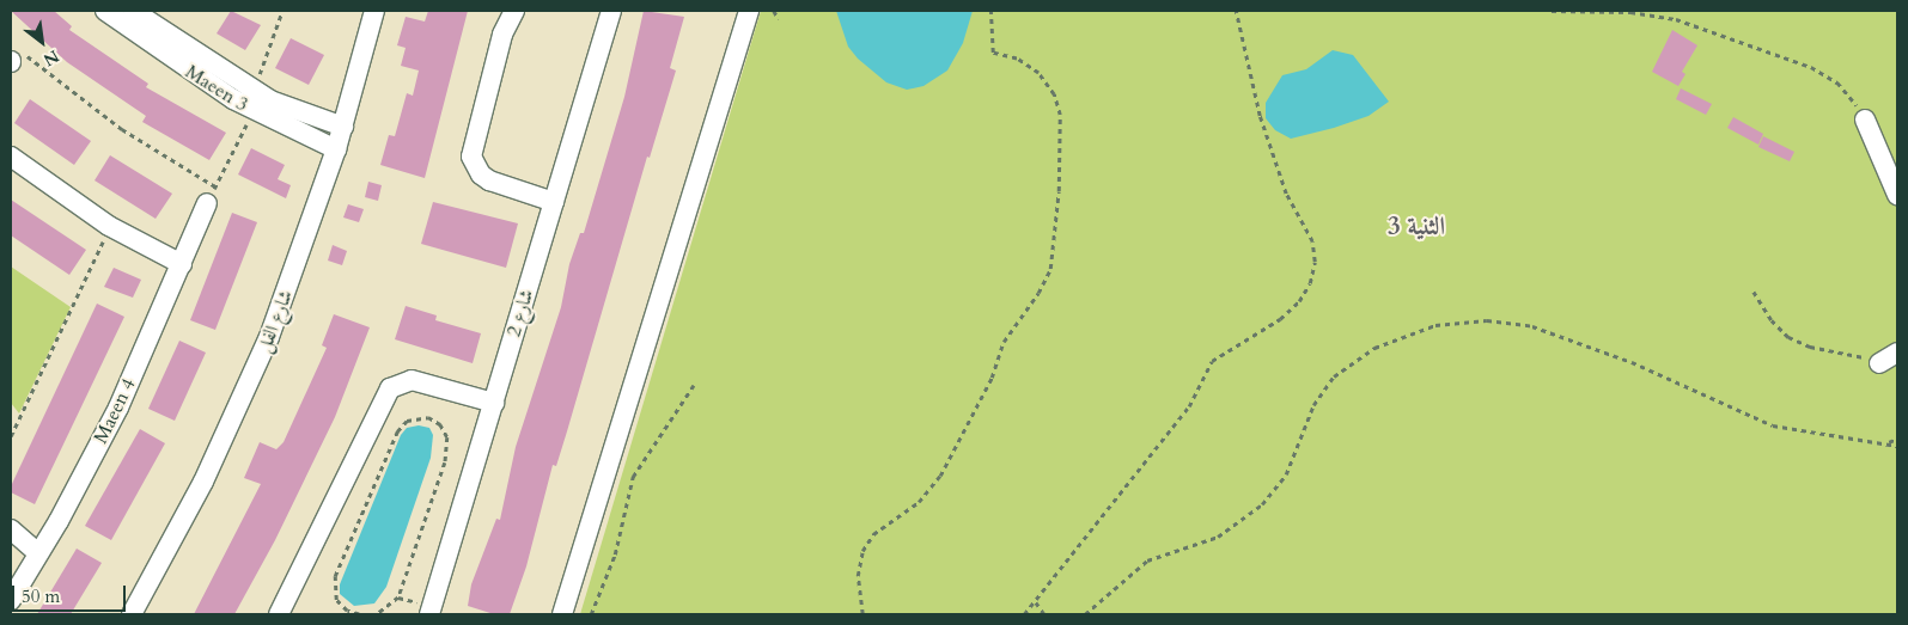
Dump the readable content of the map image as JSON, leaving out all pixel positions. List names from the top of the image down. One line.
{"streets":{"street":["Maeen 3","شارع 2","شارع الفل","Maeen 4"]},"crossings":[["Maeen 3","شارع الفل"]],"districts":["الثنية 3"],"scale_bar":"50 m","north":"bottom right"}
